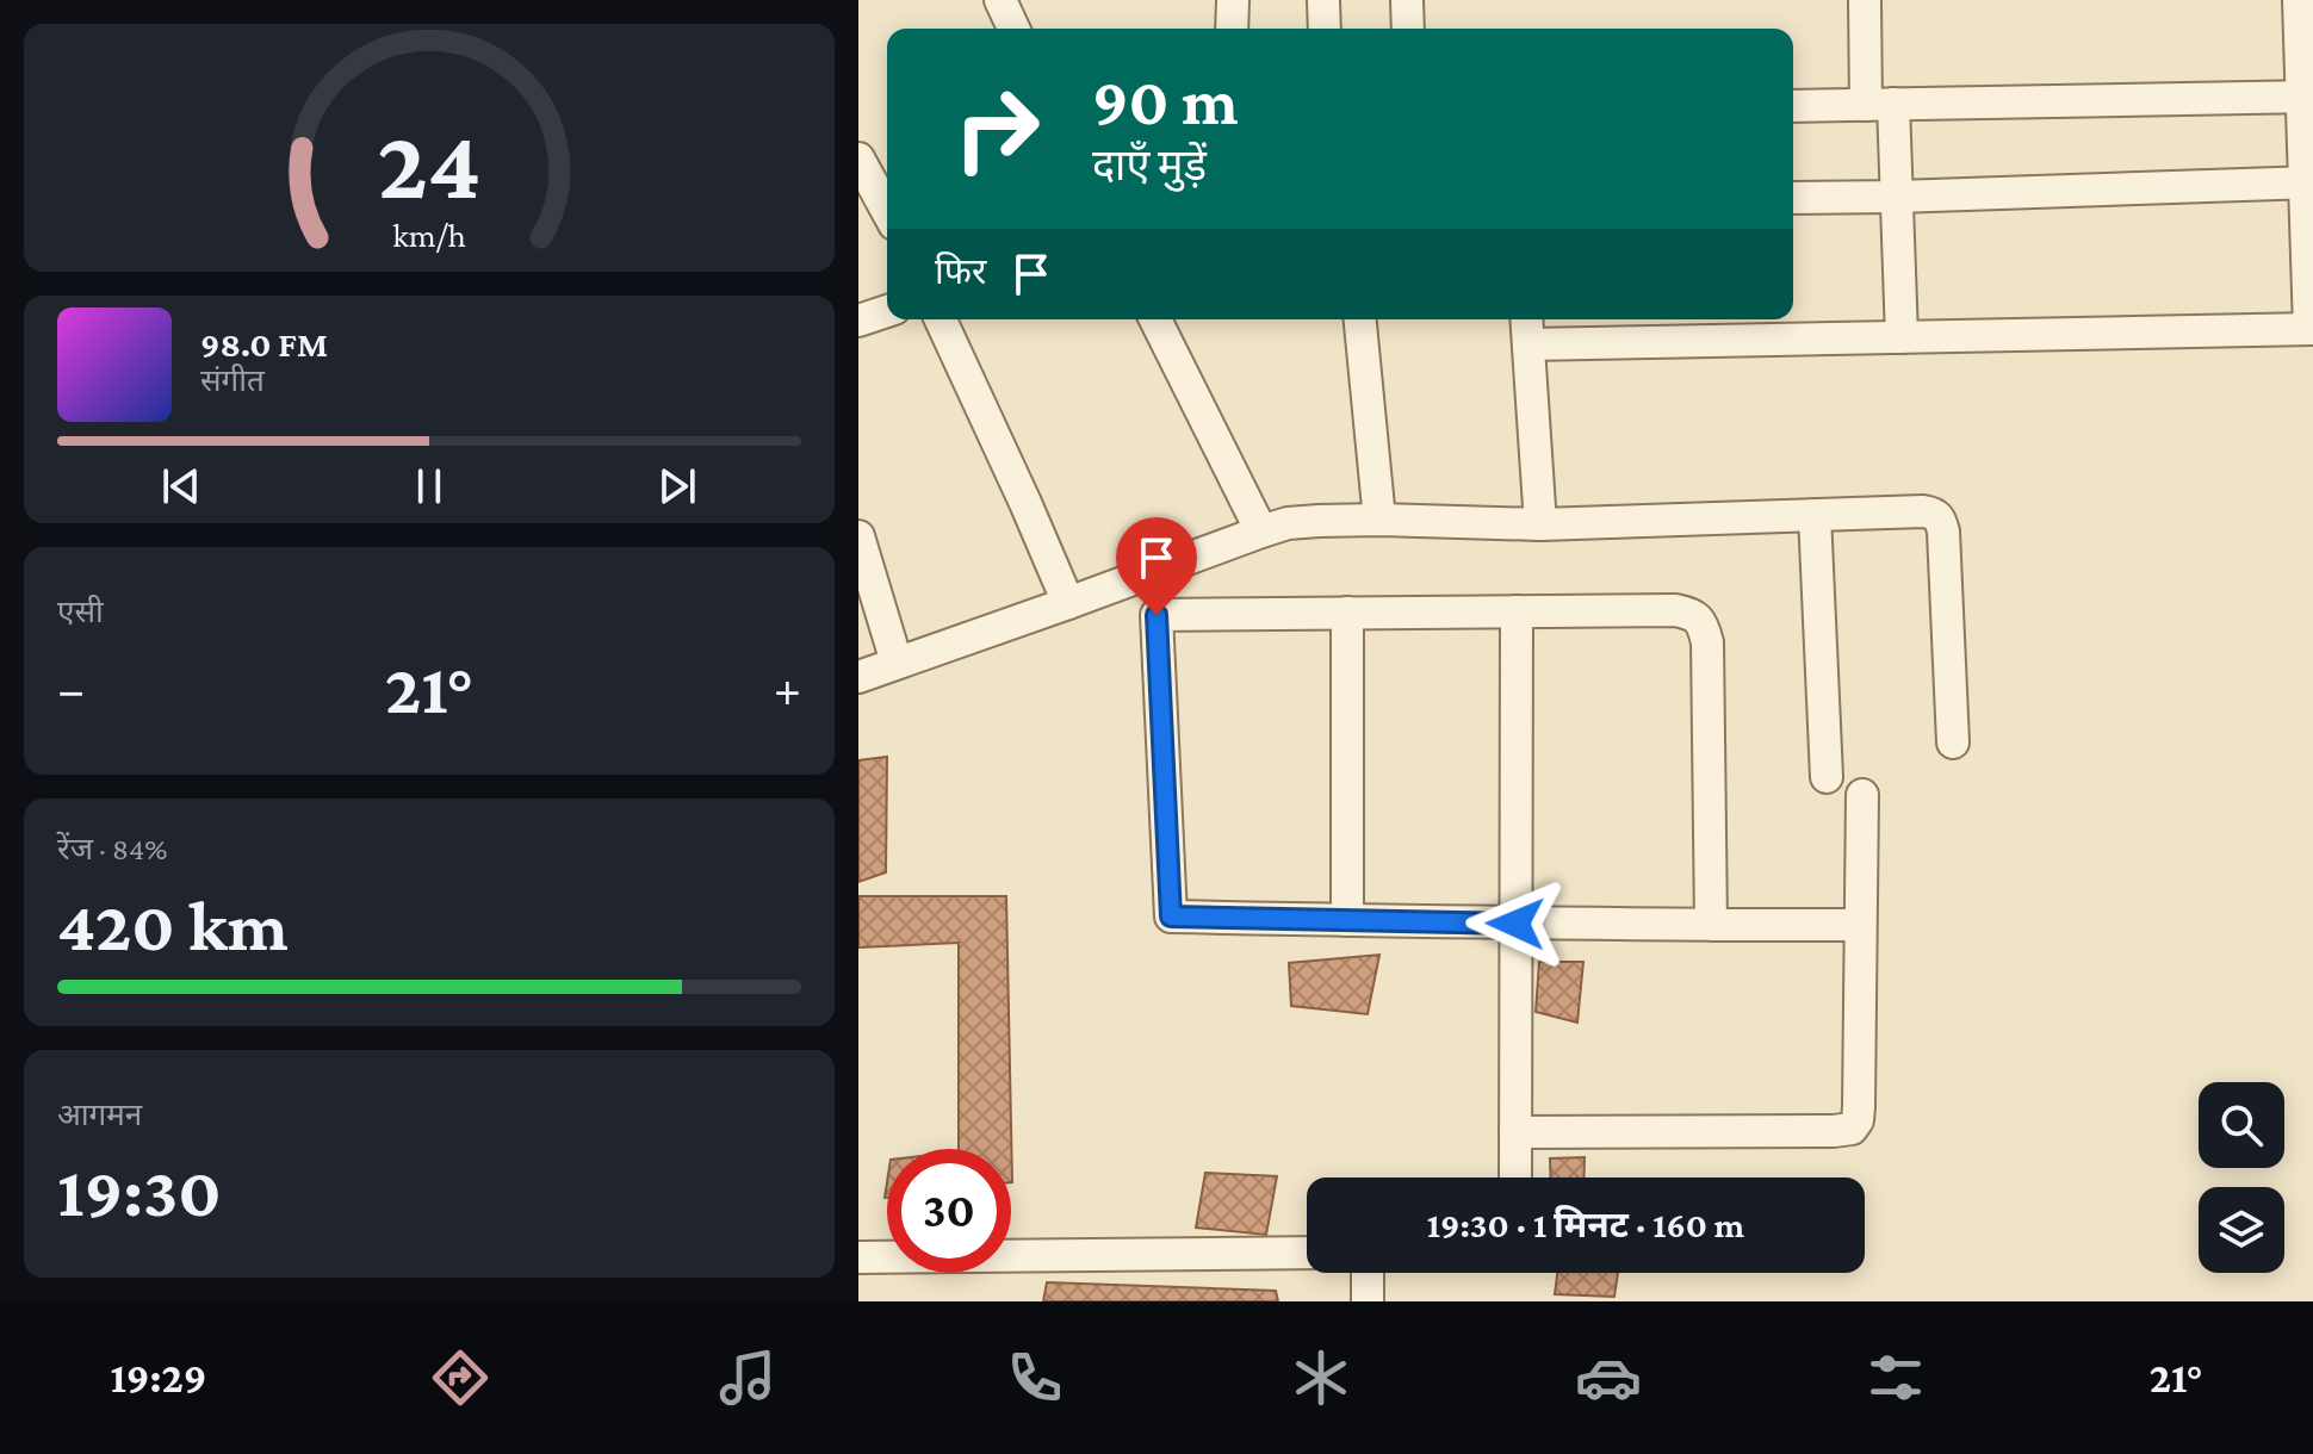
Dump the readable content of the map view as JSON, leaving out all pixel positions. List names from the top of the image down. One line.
{"page":{"turn":["90 m","दाएँ मुड़ें"],"then":"फिर","song":["98.0 FM","संगीत"],"tile":["एसी",["रेंज · 84%","420 km"],["आगमन","19:30"]],"heat":["−","21°","+"],"limit":"30","trip":"19:30 · 1 मिनट · 160 m","tabs":["19:29","21°"],"gauge":["24","km/h"]}}
